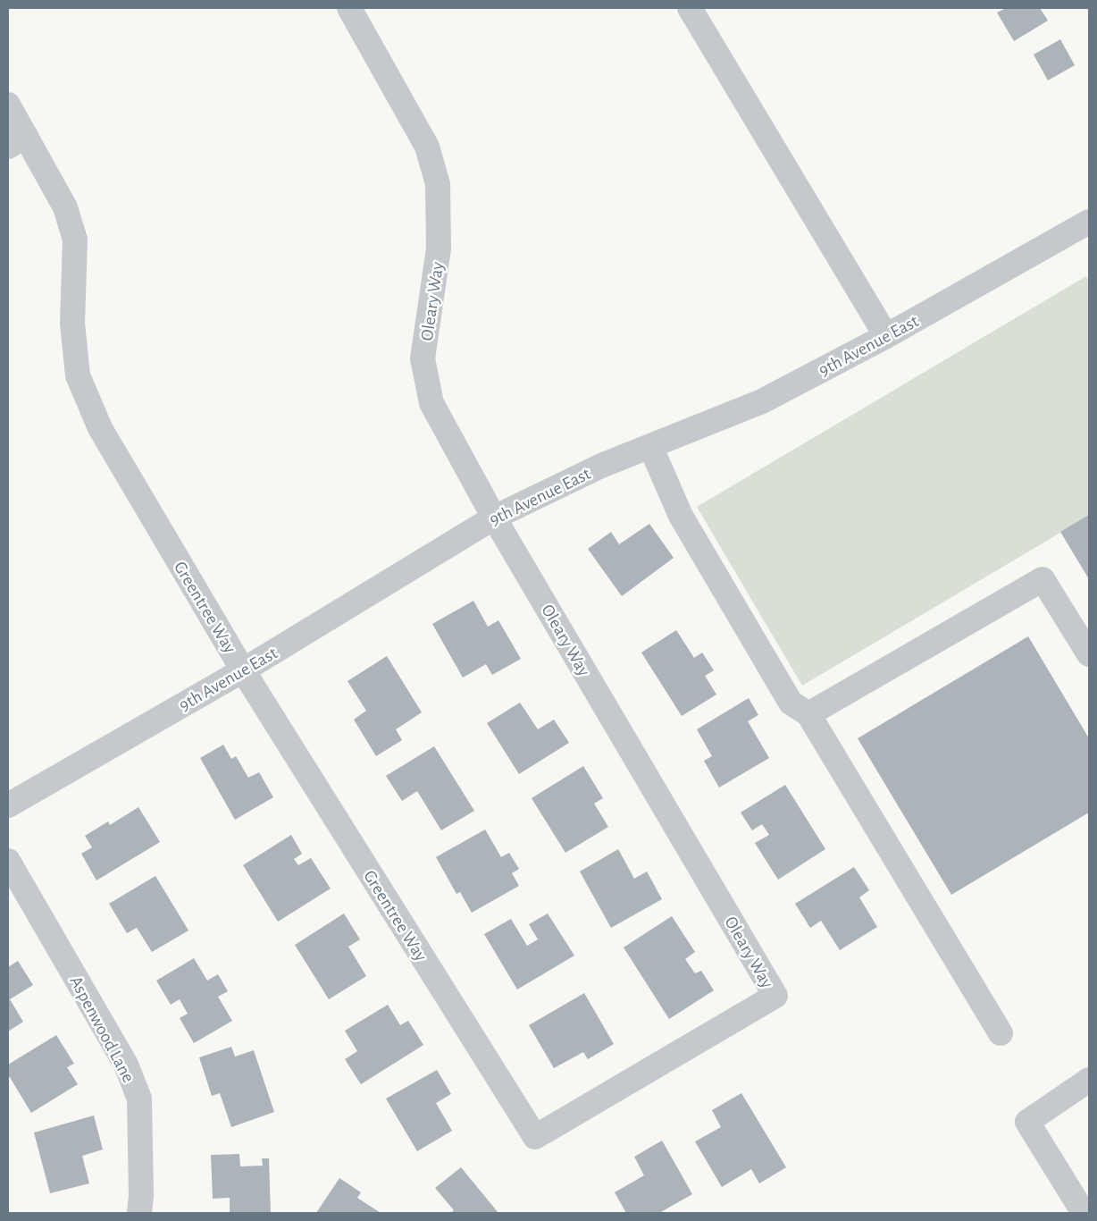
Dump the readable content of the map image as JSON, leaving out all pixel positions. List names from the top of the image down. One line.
{"streets":{"street":["Oleary Way","9th Avenue East","Greentree Way","Aspenwood Lane"]},"crossings":[["Oleary Way","9th Avenue East"],["Oleary Way","Greentree Way"],["9th Avenue East","Greentree Way"]]}
